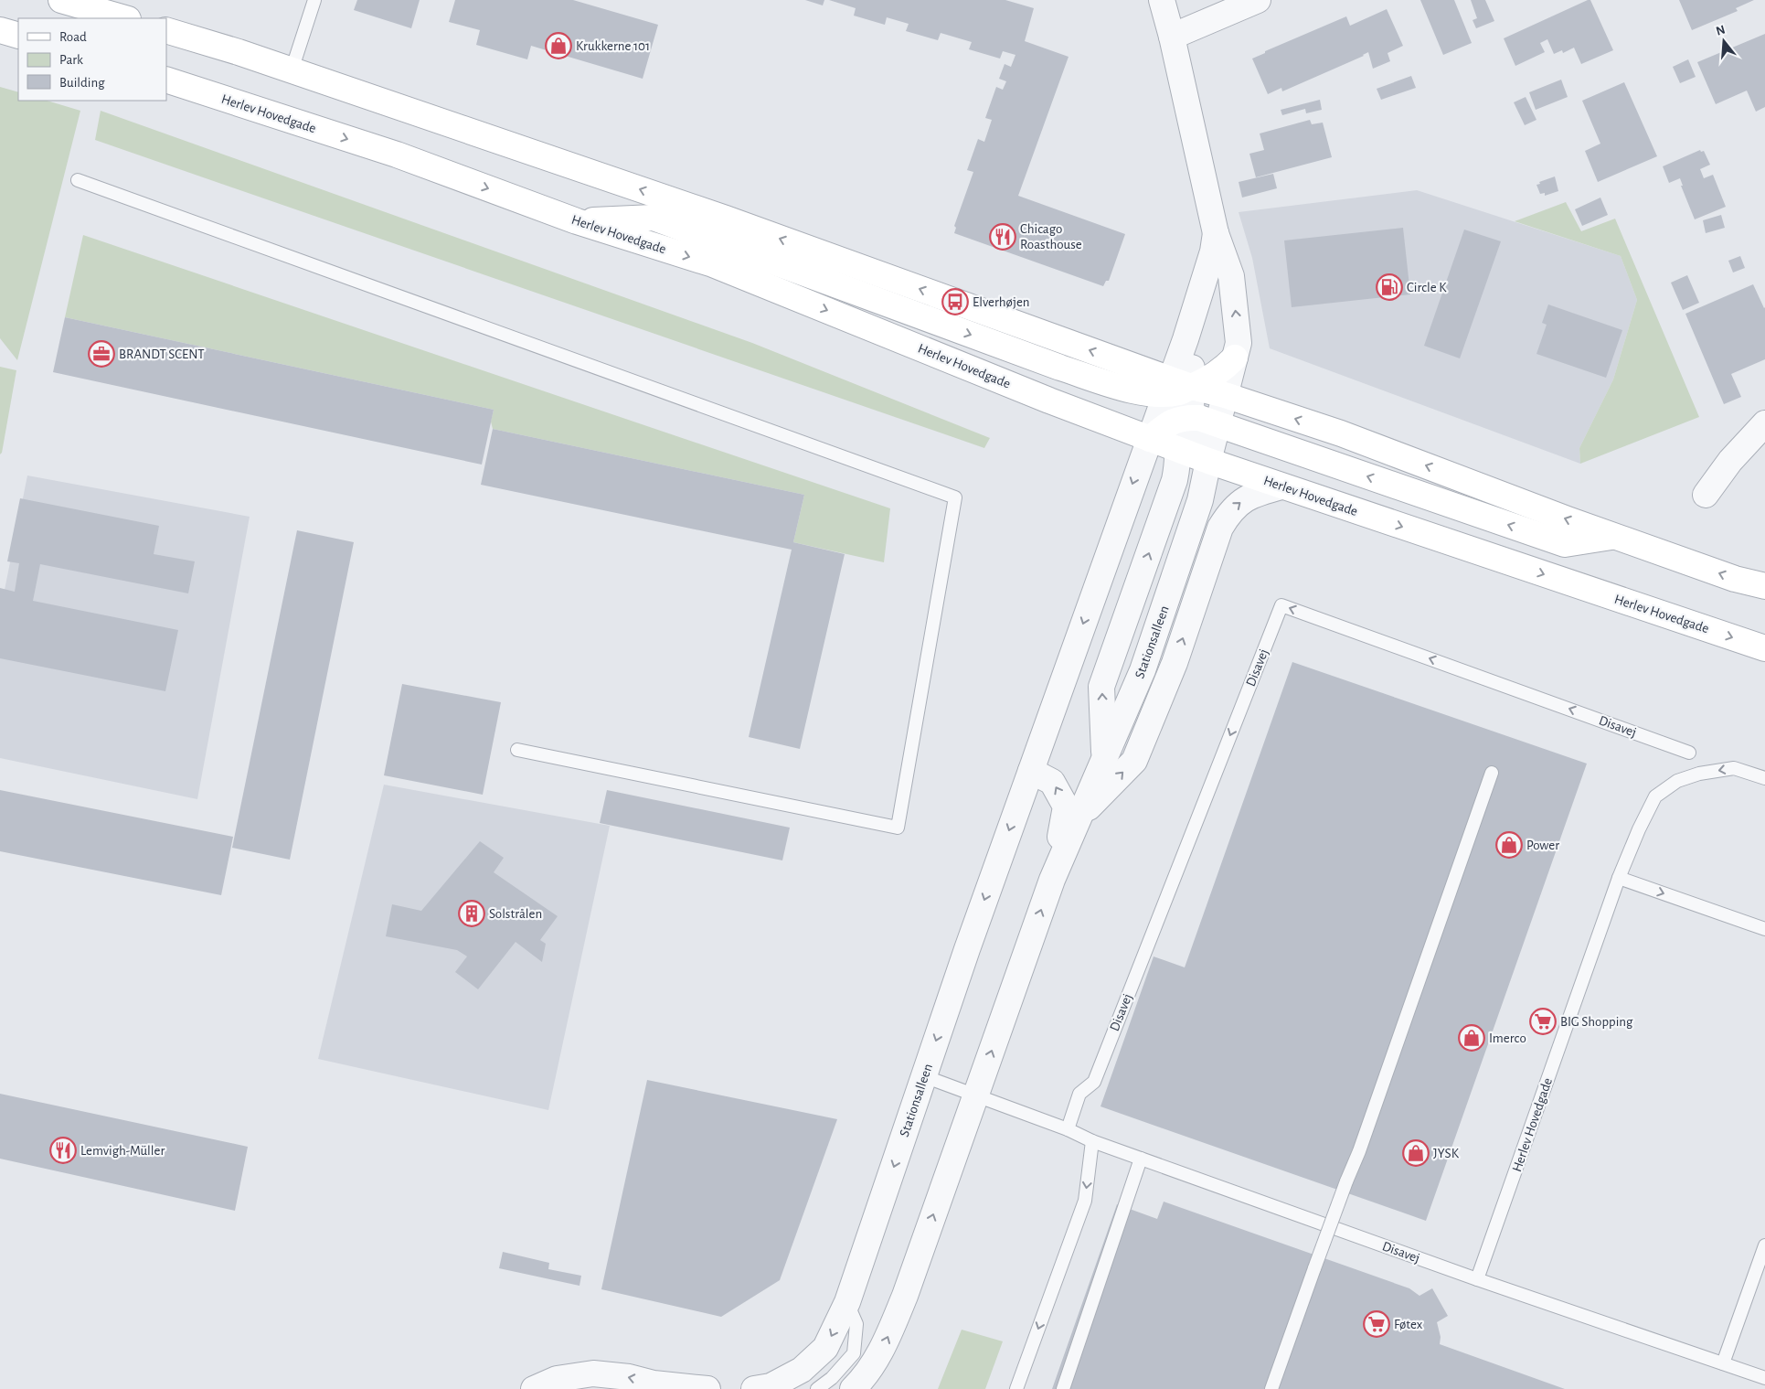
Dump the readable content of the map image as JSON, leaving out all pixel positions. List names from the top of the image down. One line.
{"streets":{"main road":["Herlev Hovedgade"],"street":["Stationsalleen"],"lane":["Disavej"]},"crossings":[["Herlev Hovedgade","Stationsalleen"],["Herlev Hovedgade","Disavej"],["Stationsalleen","Disavej"]],"places":{"shop":["Krukkerne 101","Power","Imerco","JYSK"],"restaurant":["Chicago Roasthouse","Lemvigh-Müller"],"fuel station":["Circle K"],"bus stop":["Elverhøjen"],"office":["BRANDT SCENT"],"building":["Solstrålen"],"supermarket":["BIG Shopping","Føtex"]},"legend":["Road","Park","Building"],"north":"top"}
